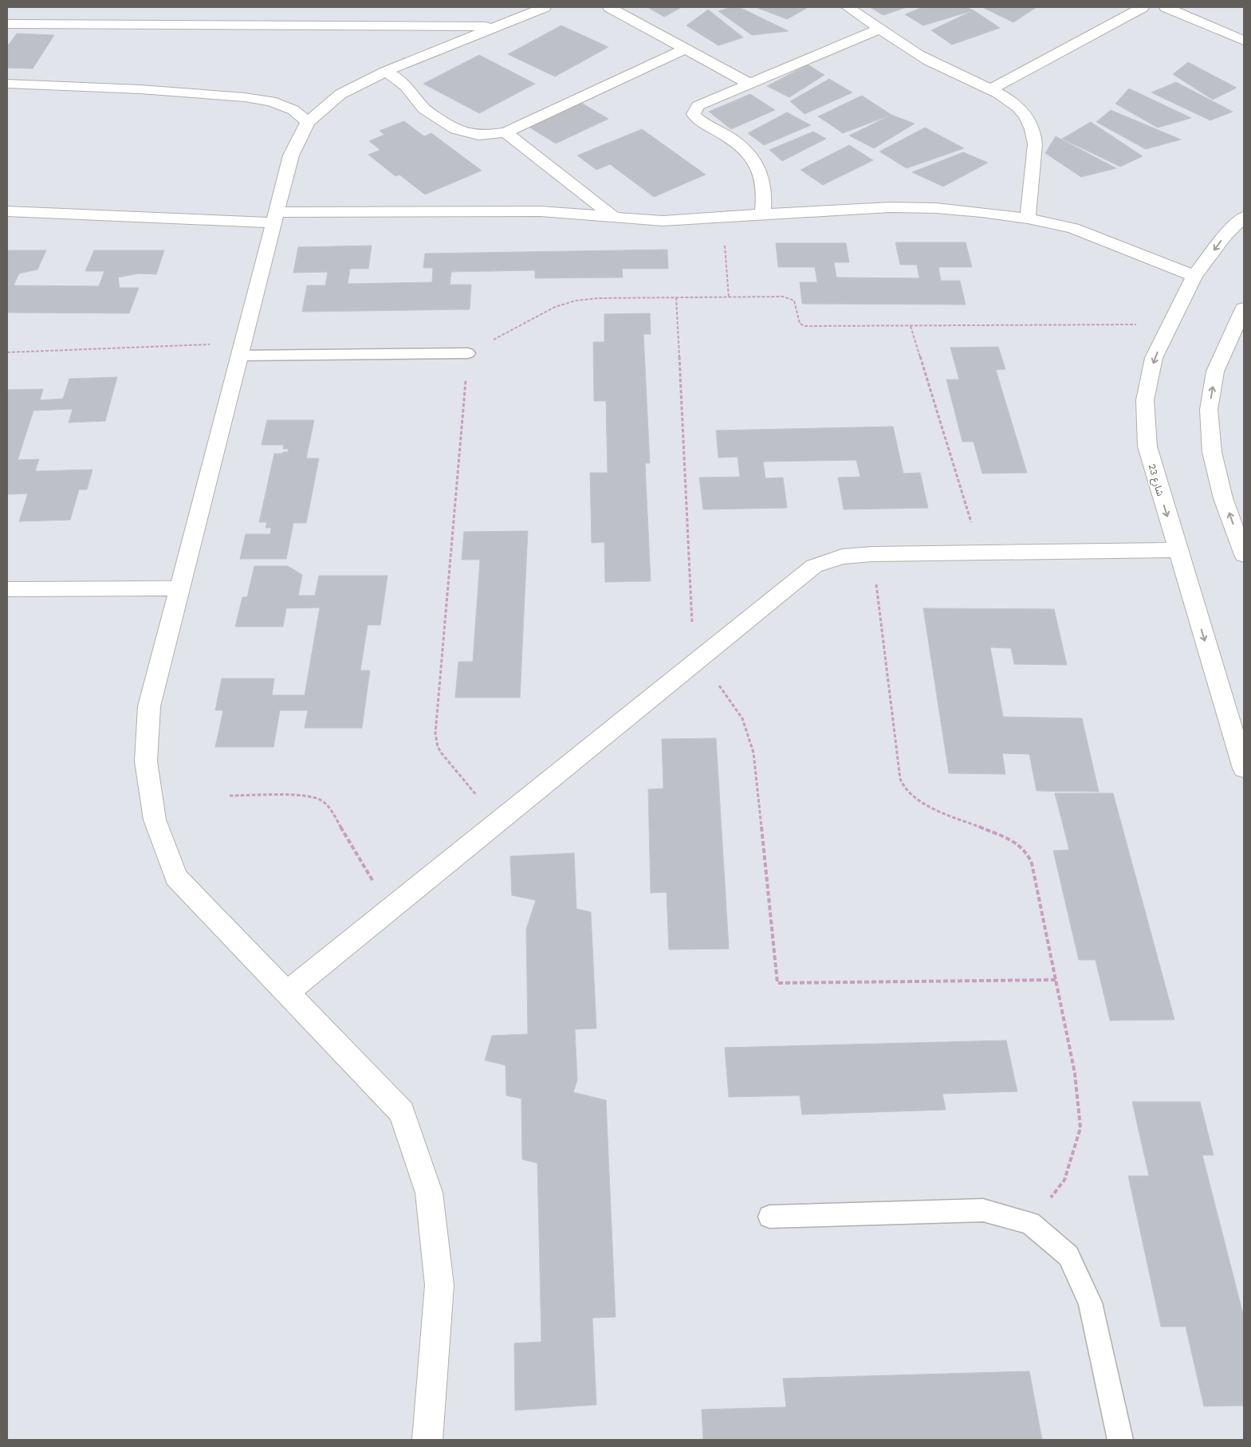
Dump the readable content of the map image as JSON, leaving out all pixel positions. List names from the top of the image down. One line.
{"streets":{"street":["شارع 23"]}}
